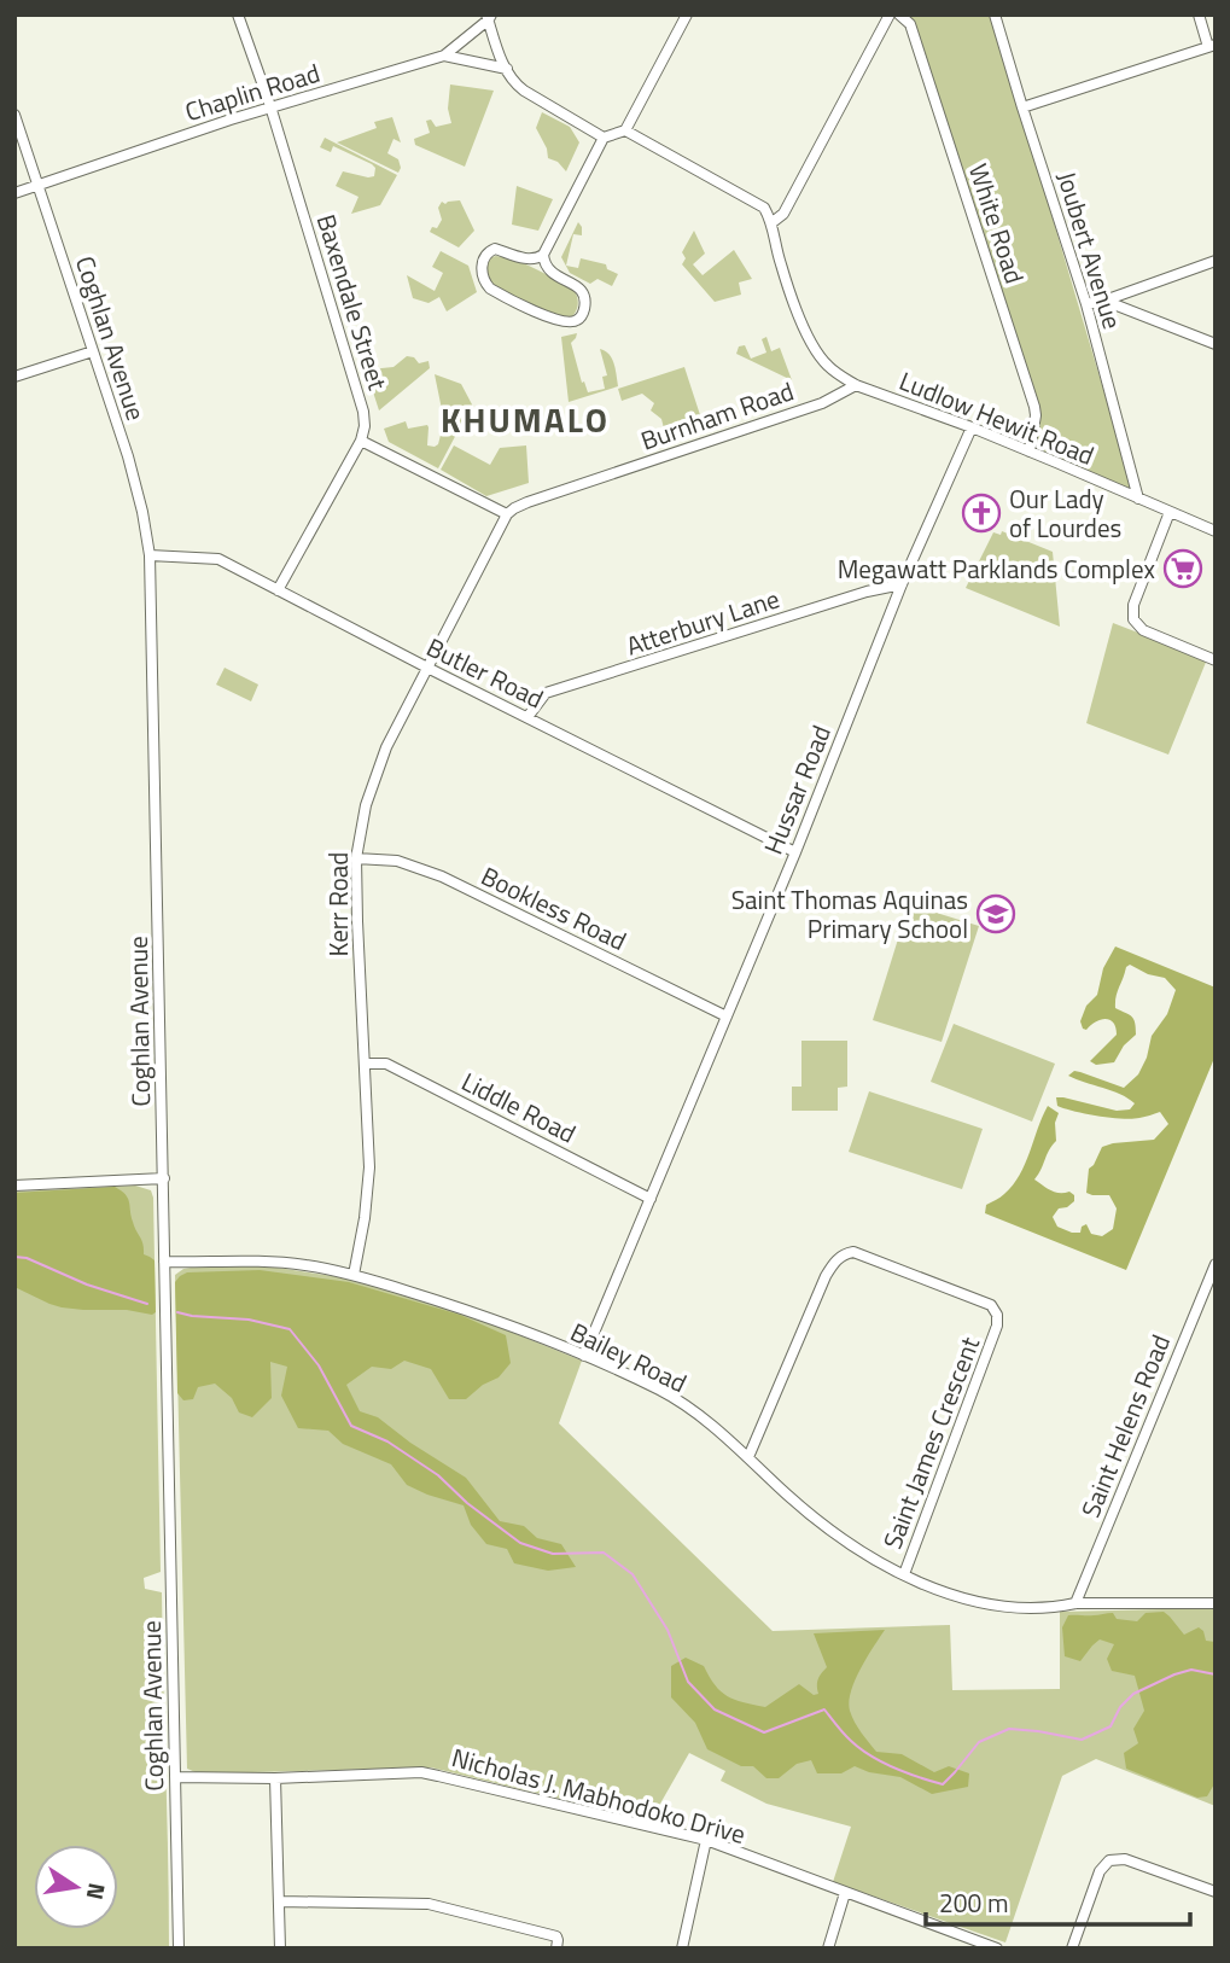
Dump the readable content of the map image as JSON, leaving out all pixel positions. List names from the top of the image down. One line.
{"streets":{"street":["Chaplin Road","White Road","Joubert Avenue","Baxendale Street","Coghlan Avenue","Burnham Road","Ludlow Hewit Road","Atterbury Lane","Butler Road","Hussar Road","Kerr Road","Bookless Road","Liddle Road","Bailey Road","Saint Helens Road","Saint James Crescent","Nicholas J. Mabhodoko Drive"]},"crossings":[["Chaplin Road","Baxendale Street"],["Chaplin Road","Coghlan Avenue"],["White Road","Ludlow Hewit Road"],["Joubert Avenue","Ludlow Hewit Road"],["Coghlan Avenue","Butler Road"],["Coghlan Avenue","Bailey Road"],["Coghlan Avenue","Nicholas J. Mabhodoko Drive"],["Burnham Road","Ludlow Hewit Road"],["Burnham Road","Kerr Road"],["Ludlow Hewit Road","Hussar Road"],["Atterbury Lane","Butler Road"],["Atterbury Lane","Hussar Road"],["Butler Road","Hussar Road"],["Butler Road","Kerr Road"],["Hussar Road","Bookless Road"],["Hussar Road","Liddle Road"],["Hussar Road","Bailey Road"],["Kerr Road","Bookless Road"],["Kerr Road","Liddle Road"],["Kerr Road","Bailey Road"],["Bailey Road","Saint Helens Road"],["Bailey Road","Saint James Crescent"]],"districts":["KHUMALO"],"places":{"church":["Our Lady of Lourdes"],"supermarket":["Megawatt Parklands Complex"],"school or university":["Saint Thomas Aquinas Primary School"]},"scale_bar":"200 m","north":"right"}
